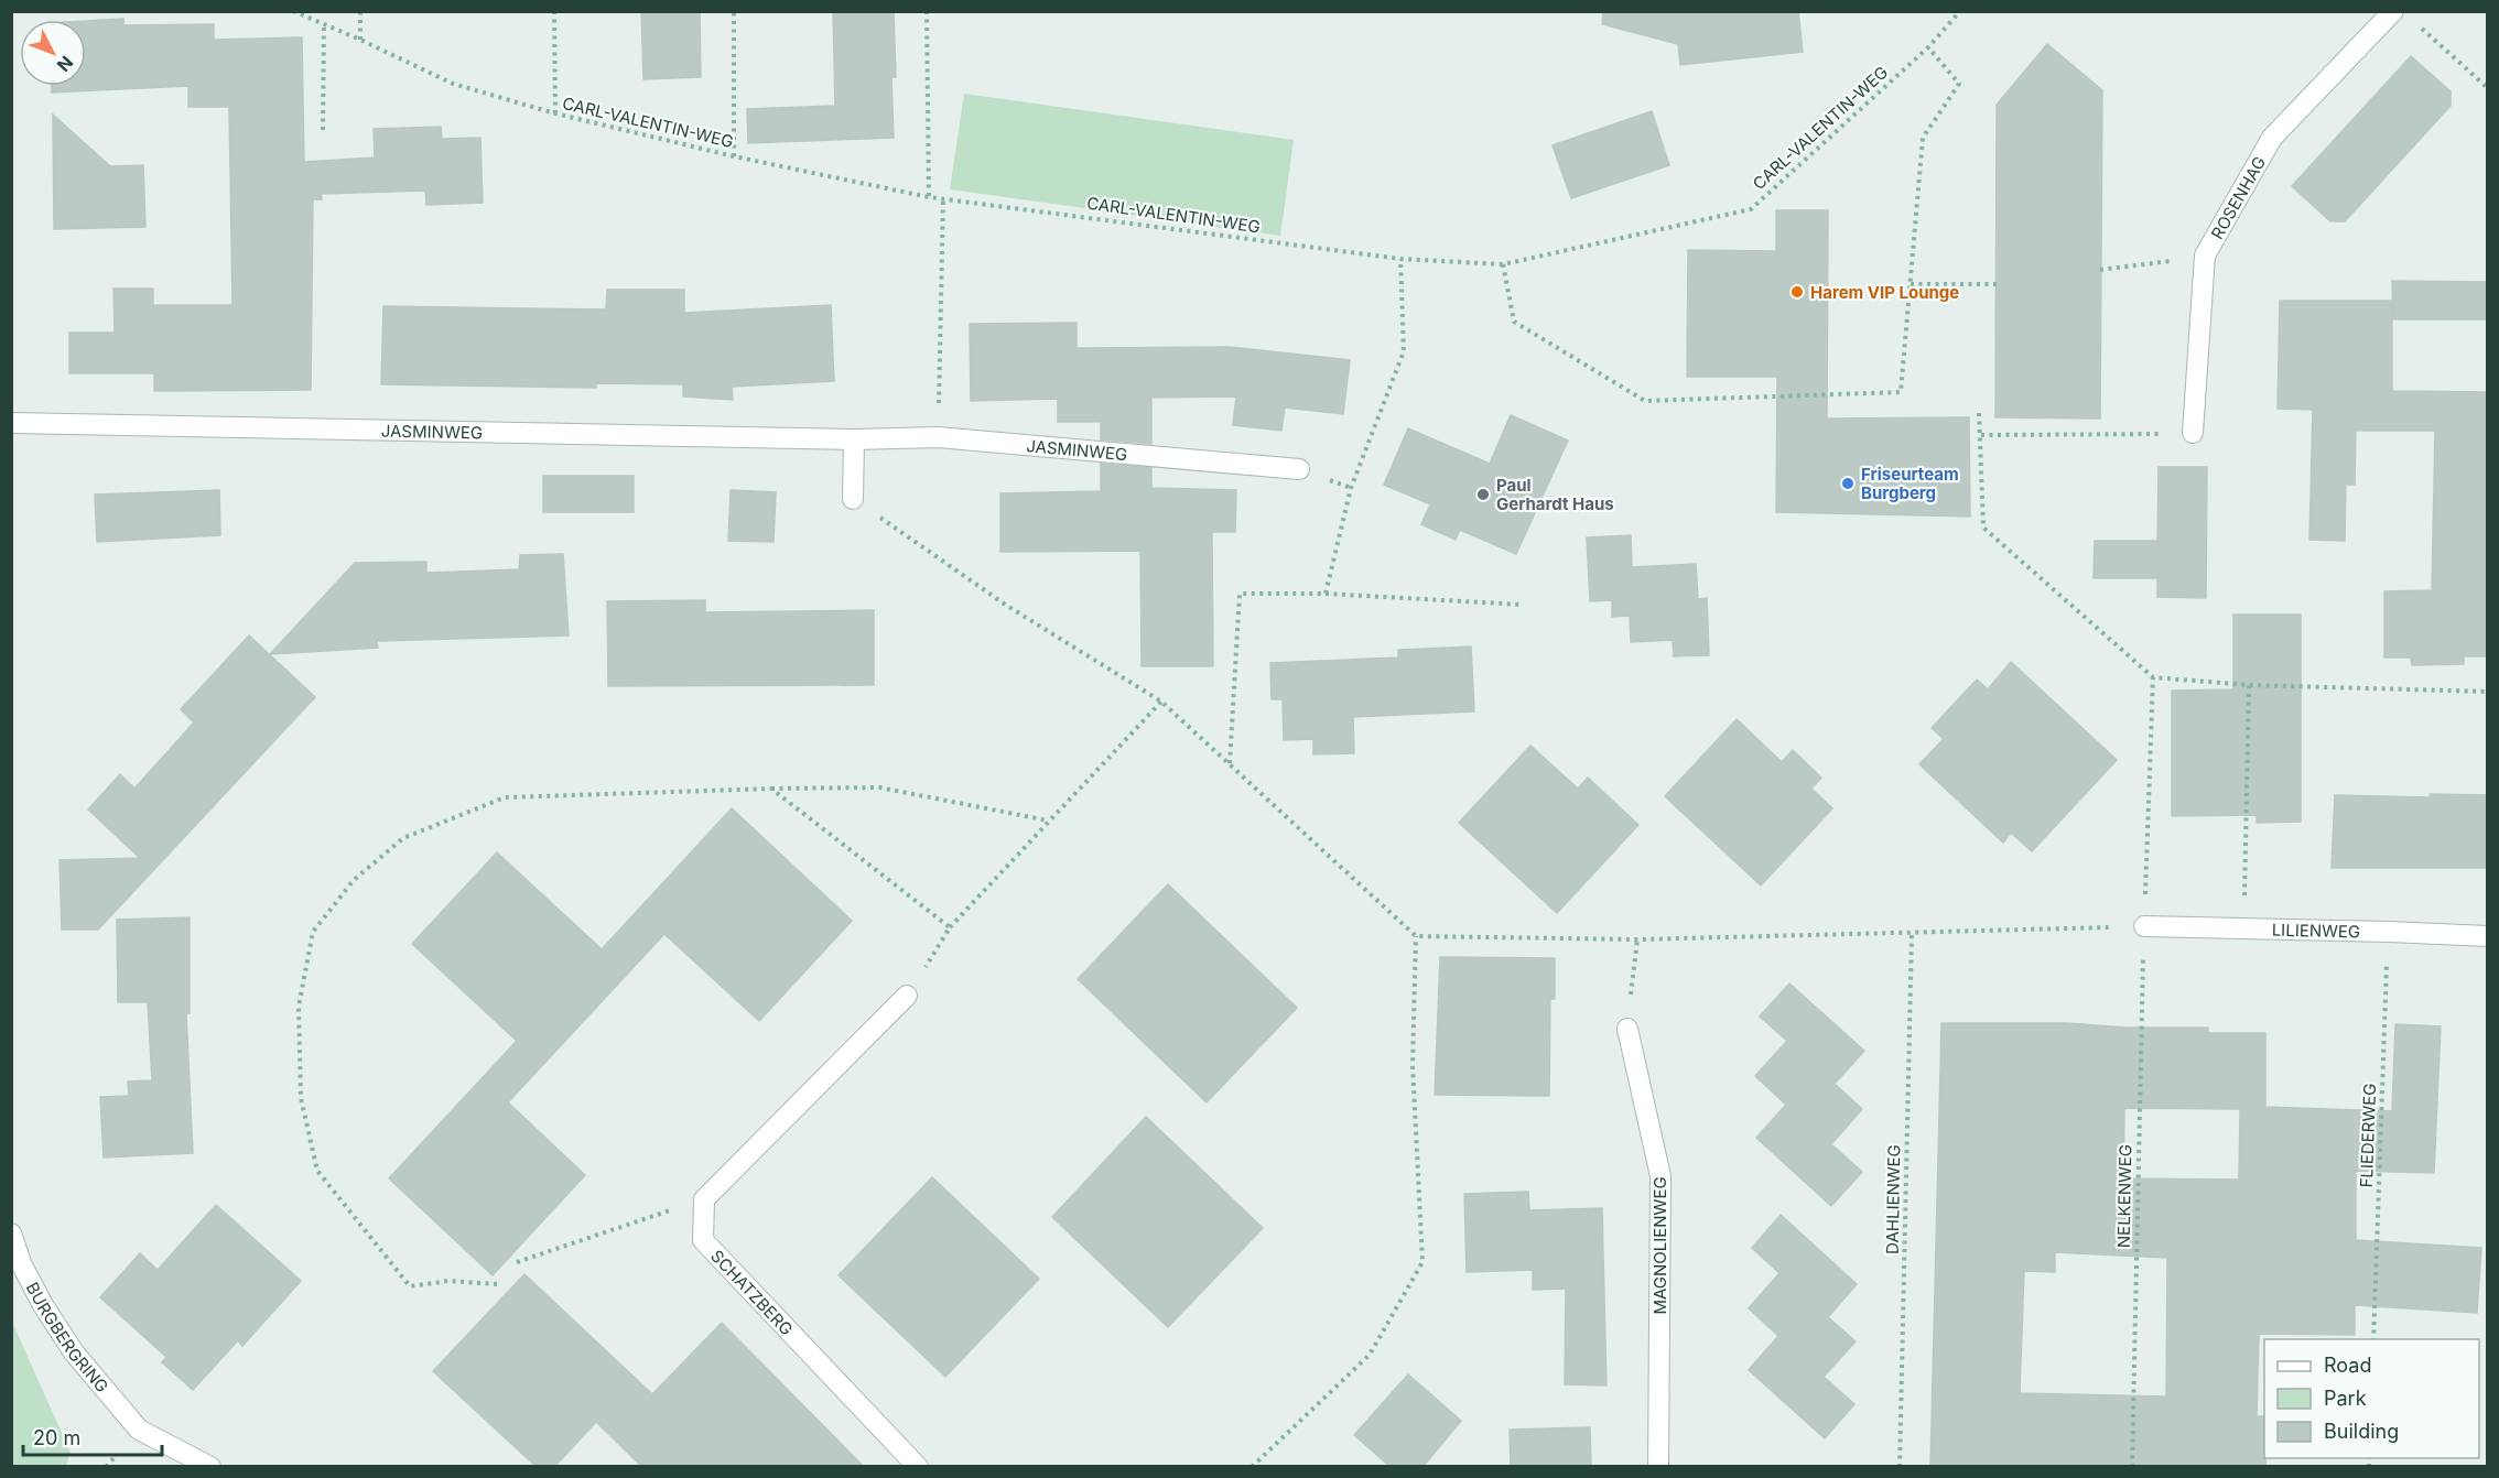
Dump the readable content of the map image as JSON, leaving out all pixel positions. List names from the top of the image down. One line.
{"streets":{"street":["ROSENHAG","JASMINWEG","LILIENWEG","MAGNOLIENWEG","SCHATZBERG","BURGBERGRING"],"path":["CARL-VALENTIN-WEG","FLIEDERWEG","NELKENWEG","DAHLIENWEG"]},"crossings":[["LILIENWEG","FLIEDERWEG"],["LILIENWEG","NELKENWEG"]],"places":["Harem VIP Lounge","Friseurteam Burgberg","Paul Gerhardt Haus"],"legend":["Road","Park","Building"],"scale_bar":"20 m","north":"bottom right"}
